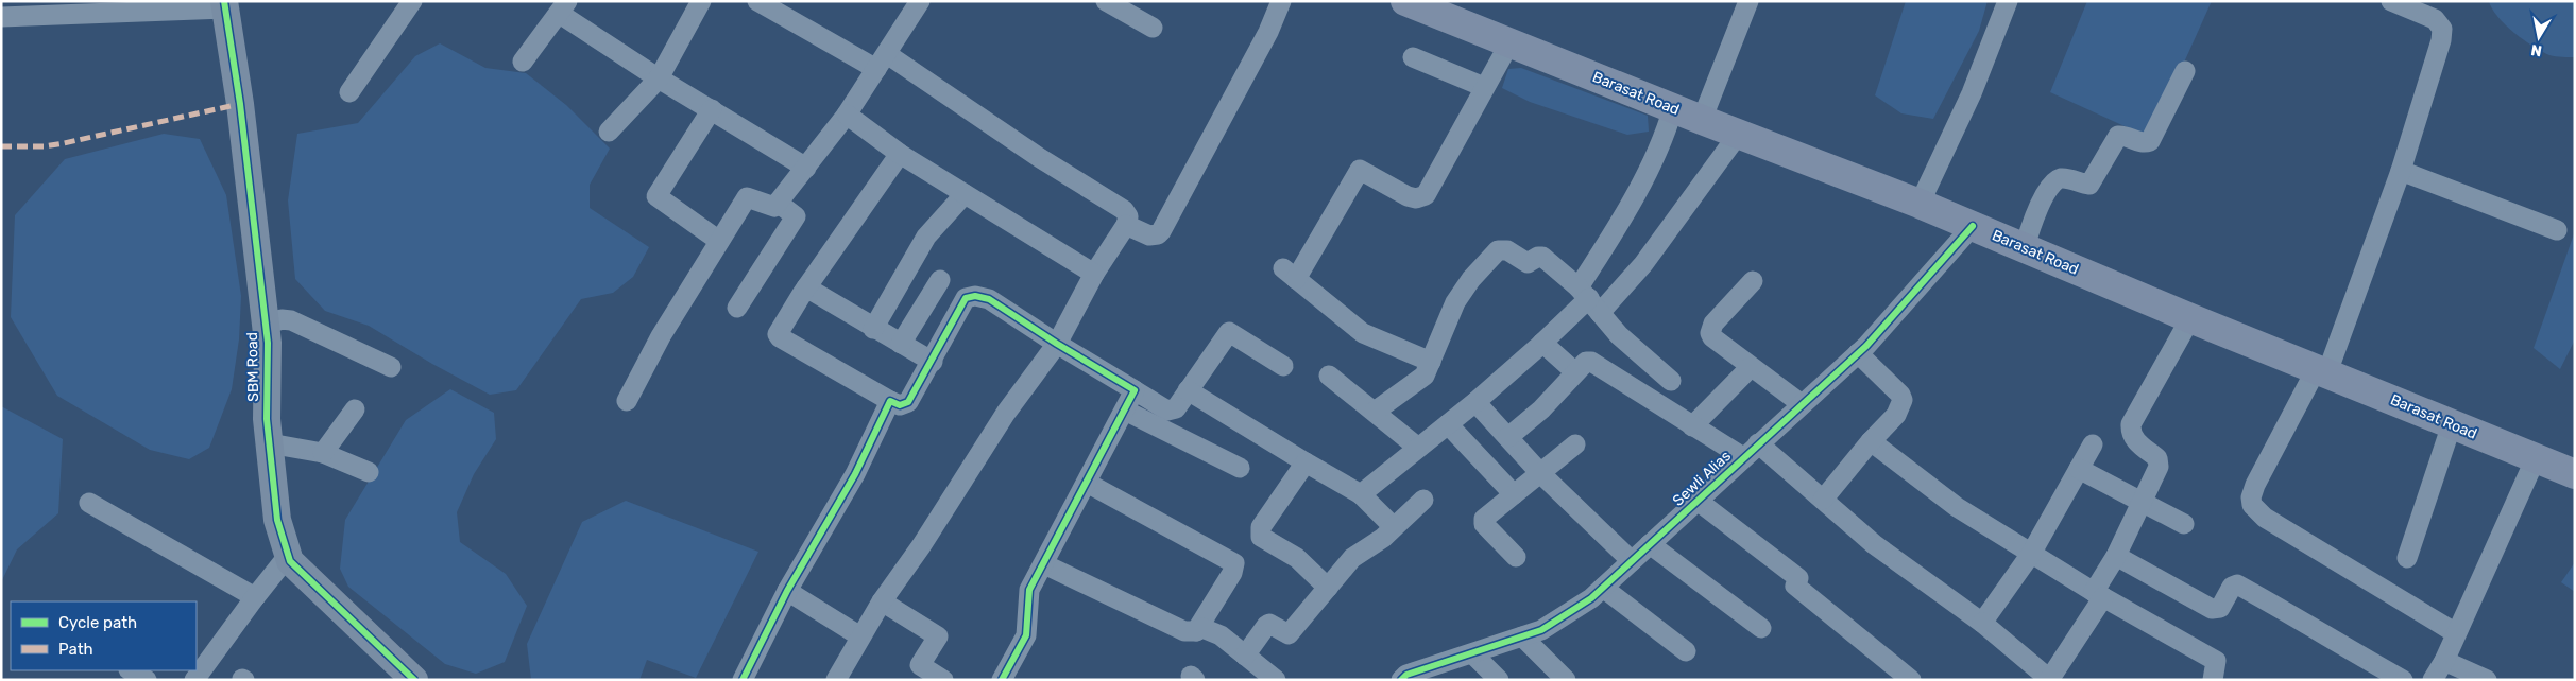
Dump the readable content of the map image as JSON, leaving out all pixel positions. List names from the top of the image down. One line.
{"streets":{"main road":["Barasat Road"],"street":["SBM Road","Sewli Alias"]},"crossings":[["Barasat Road","Sewli Alias"]],"legend":["Cycle path","Path"],"north":"bottom"}
